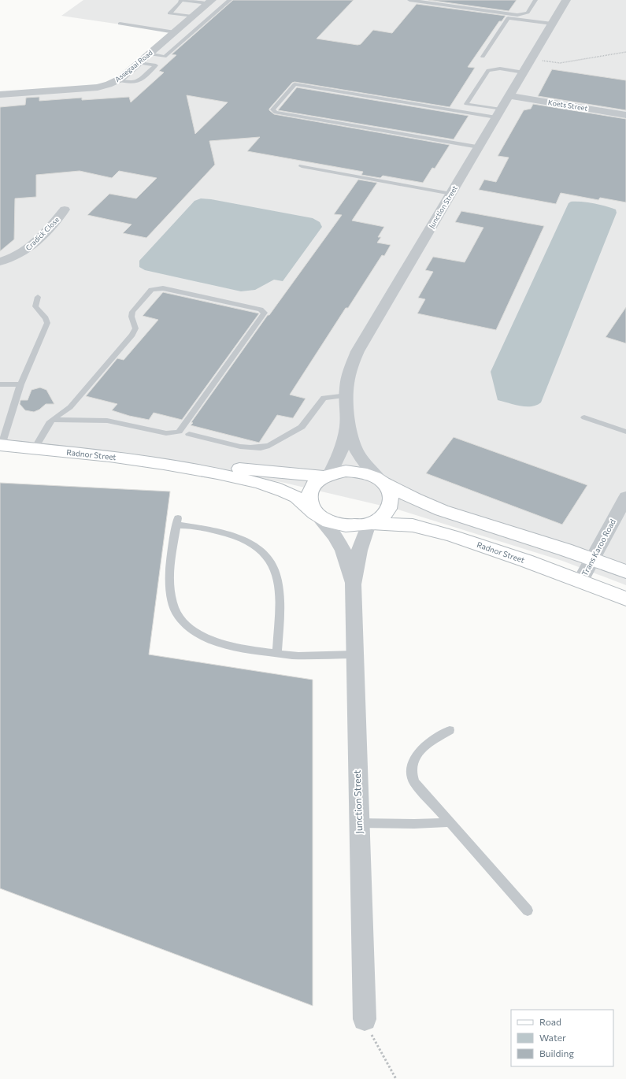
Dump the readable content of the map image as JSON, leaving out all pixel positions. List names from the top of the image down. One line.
{"streets":{"street":["Assegaai Road","Koets Street","Junction Street","Cradick Close","Radnor Street","Trans Karoo Road"]},"crossings":[["Koets Street","Junction Street"],["Junction Street","Radnor Street"],["Radnor Street","Trans Karoo Road"]],"legend":["Road","Water","Building"]}
